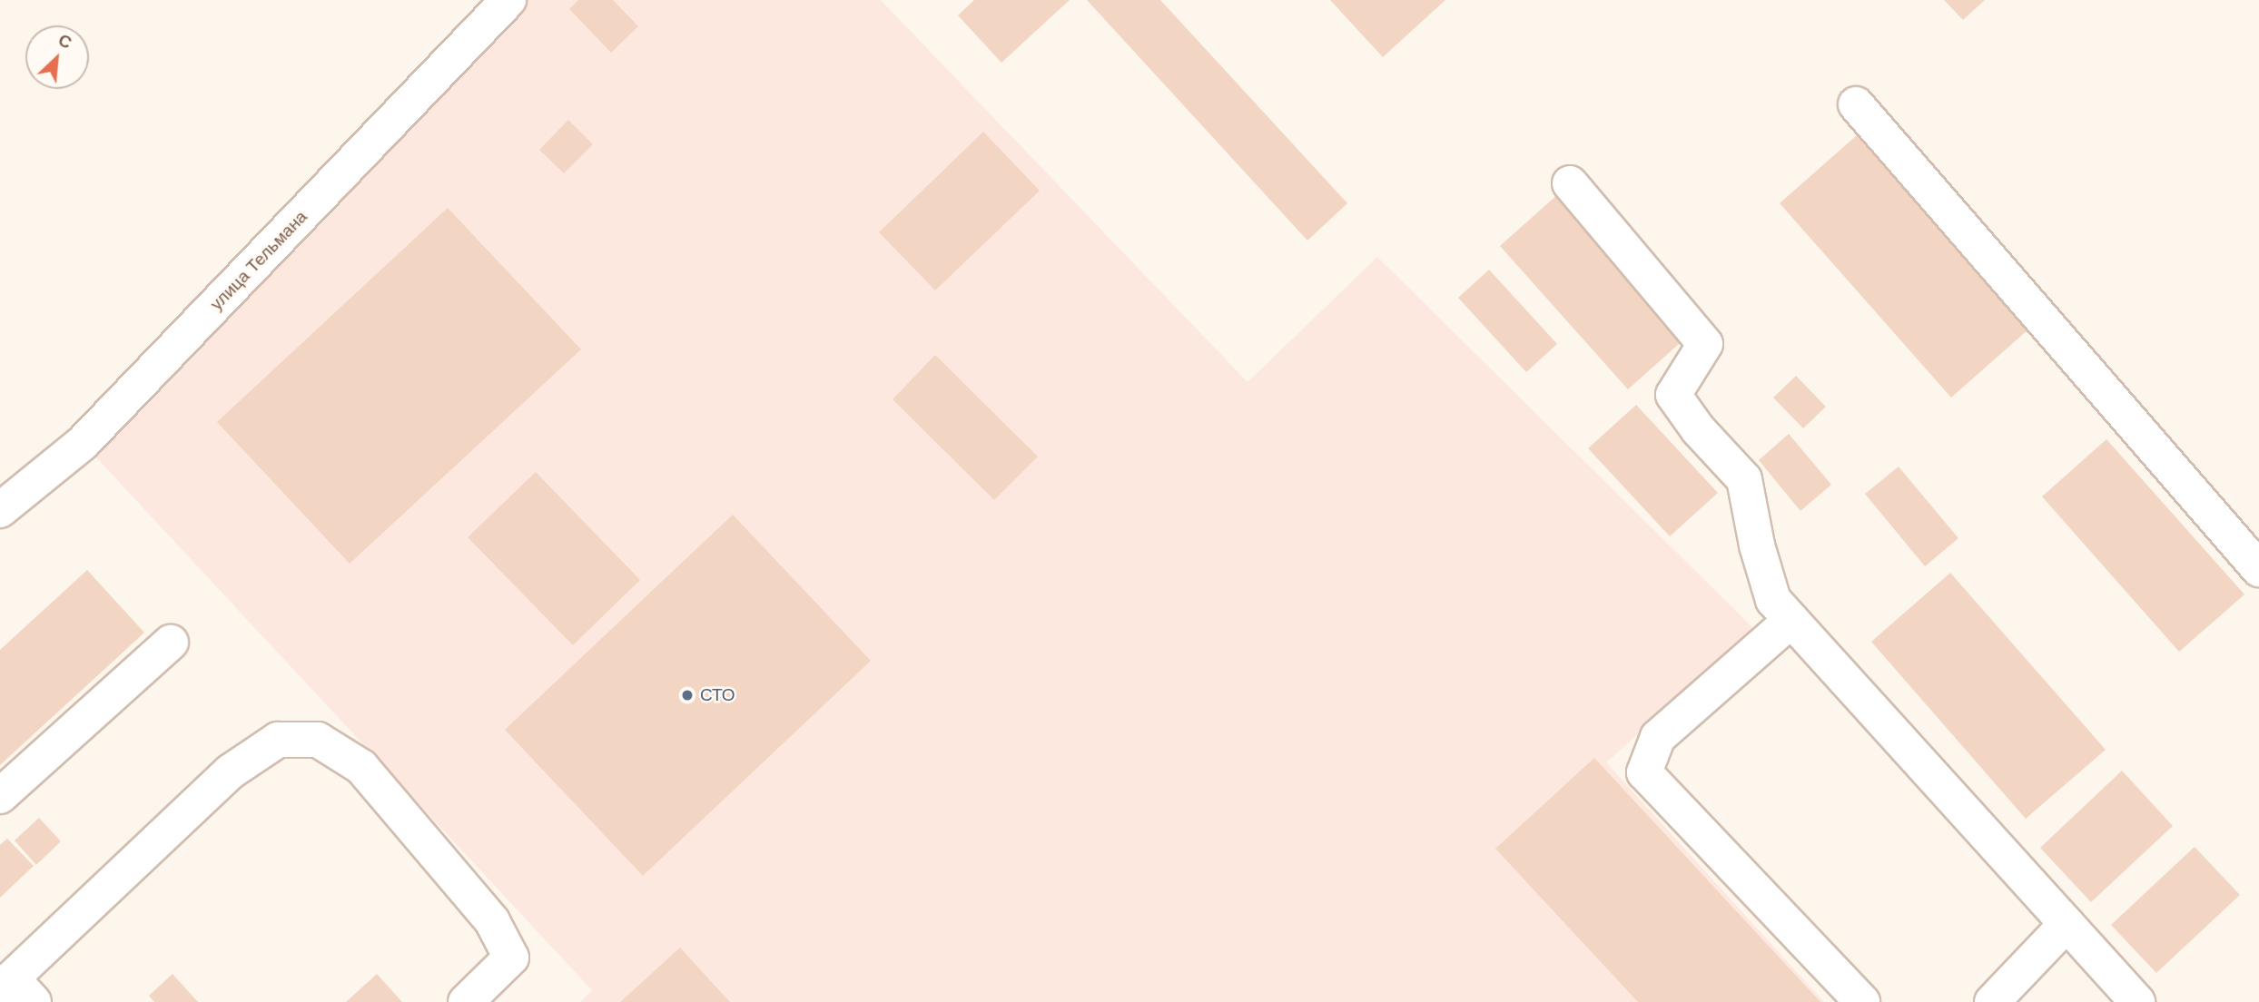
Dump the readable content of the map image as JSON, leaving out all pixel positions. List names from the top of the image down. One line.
{"streets":{"street":["улица Тельмана"]},"places":["СТО"],"north":"top right"}
